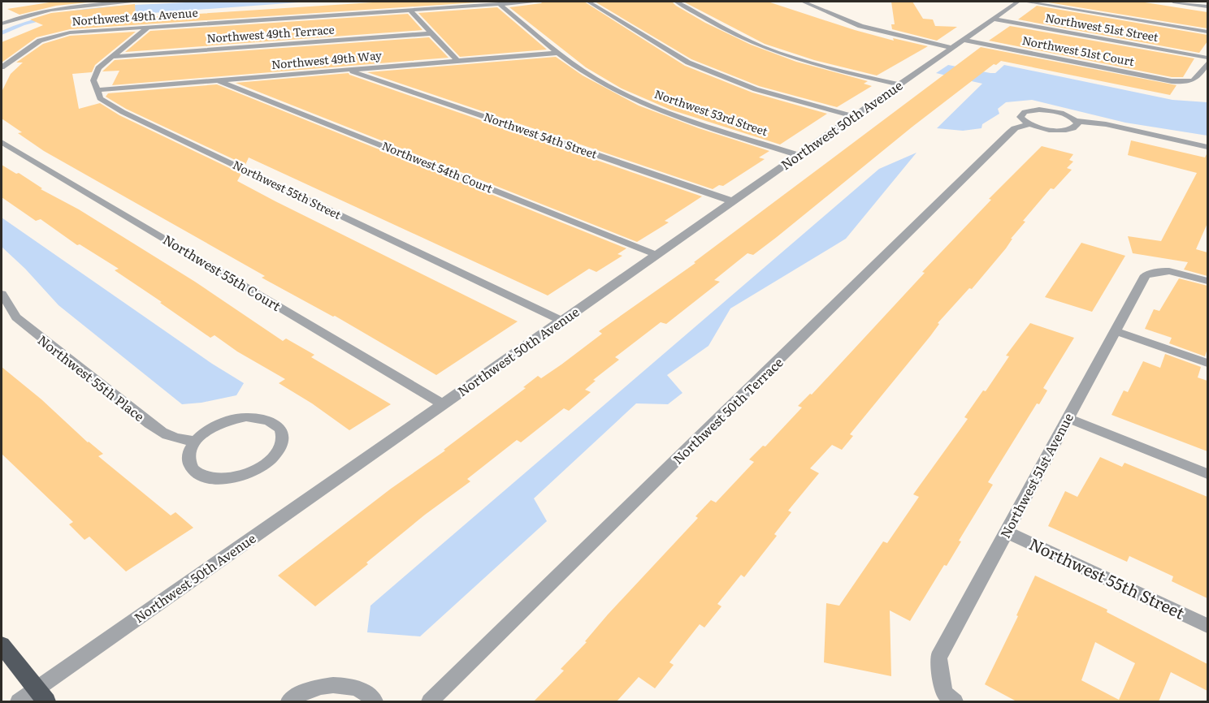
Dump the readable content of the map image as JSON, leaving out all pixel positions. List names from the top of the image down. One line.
{"streets":{"street":["Northwest 49th Avenue","Northwest 51st Street","Northwest 49th Terrace","Northwest 51st Court","Northwest 49th Way","Northwest 53rd Street","Northwest 50th Avenue","Northwest 54th Street","Northwest 54th Court","Northwest 55th Street","Northwest 55th Court","Northwest 55th Place","Northwest 50th Terrace","Northwest 51st Avenue"]},"crossings":[["Northwest 49th Avenue","Northwest 53rd Street"],["Northwest 51st Street","Northwest 50th Avenue"],["Northwest 51st Court","Northwest 50th Avenue"],["Northwest 49th Way","Northwest 53rd Street"],["Northwest 49th Way","Northwest 54th Street"],["Northwest 49th Way","Northwest 54th Court"],["Northwest 49th Way","Northwest 55th Street"],["Northwest 53rd Street","Northwest 50th Avenue"],["Northwest 50th Avenue","Northwest 54th Street"],["Northwest 50th Avenue","Northwest 54th Court"],["Northwest 50th Avenue","Northwest 55th Street"],["Northwest 50th Avenue","Northwest 55th Court"],["Northwest 55th Street","Northwest 51st Avenue"]]}
